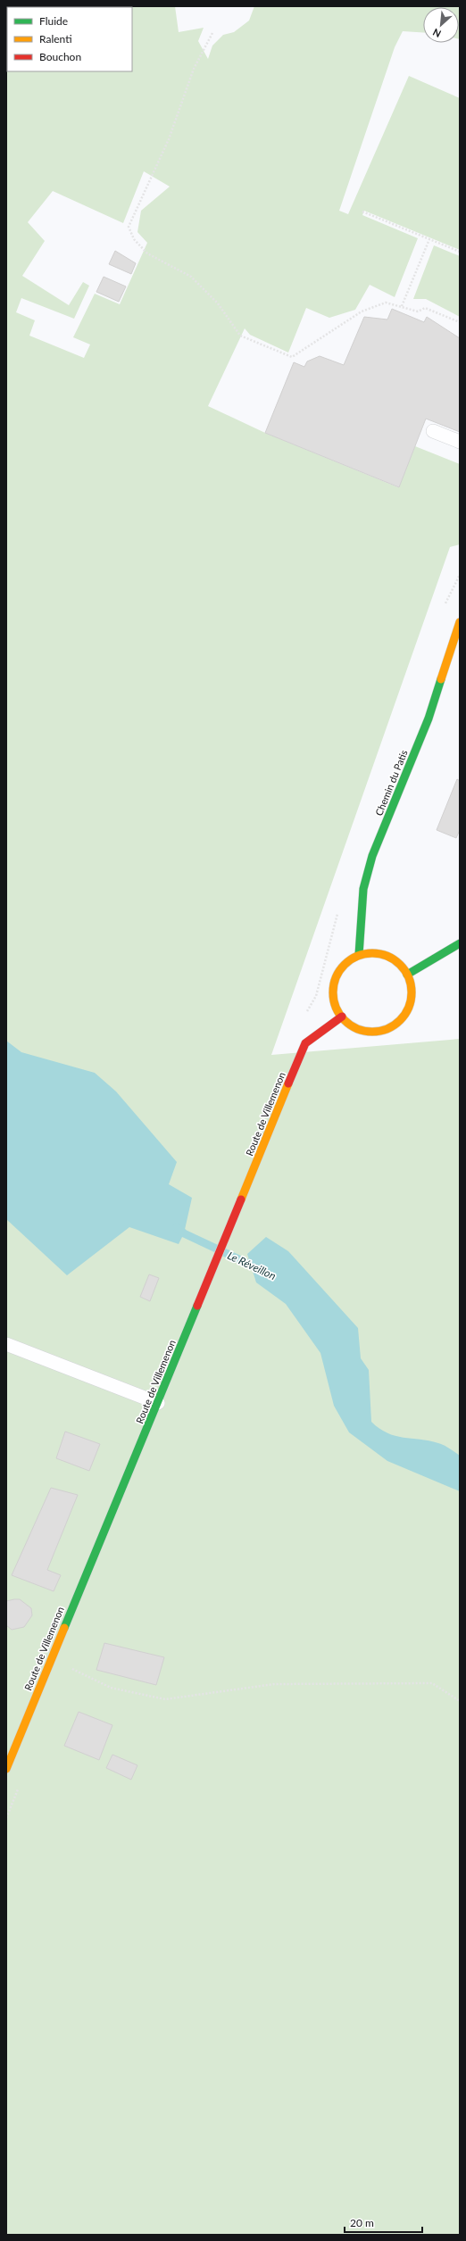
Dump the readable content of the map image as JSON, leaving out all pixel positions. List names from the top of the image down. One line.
{"streets":{"street":["Chemin du Patis","Route de Villemenon"]},"crossings":[["Chemin du Patis","Route de Villemenon"]],"water":["Le Réveillon"],"legend":["Fluide","Ralenti","Bouchon"],"scale_bar":"20 m","north":"bottom left"}
